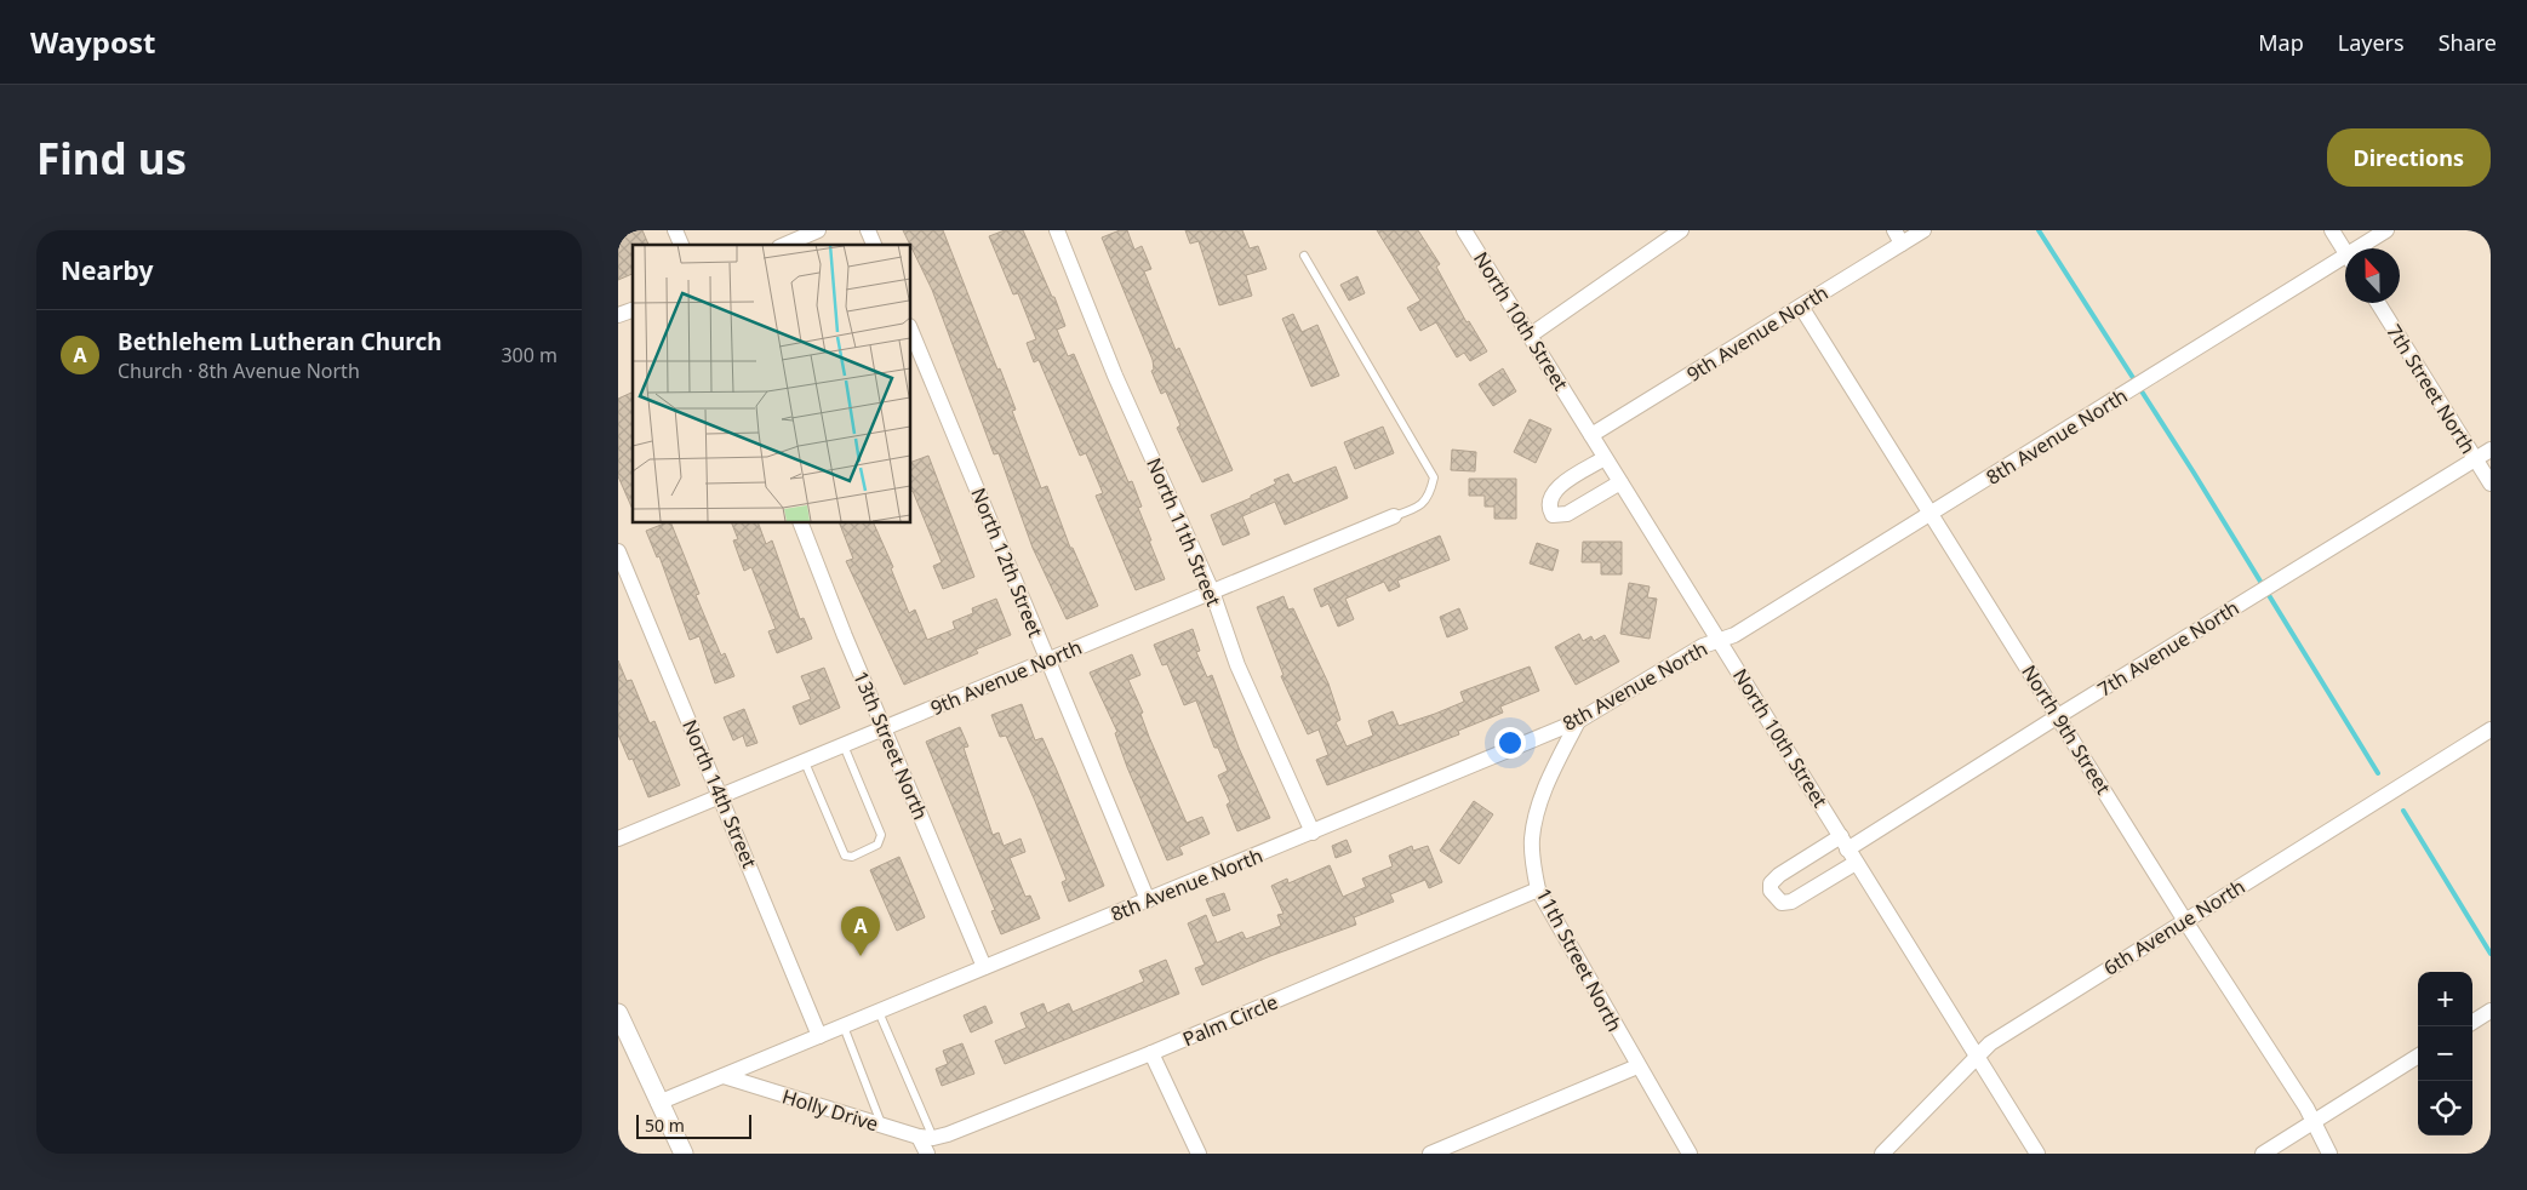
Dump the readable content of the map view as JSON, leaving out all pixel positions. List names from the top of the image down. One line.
{"streets":{"street":["North 10th Street","9th Avenue North","7th Street North","8th Avenue North","North 11th Street","North 12th Street","7th Avenue North","North 9th Street","13th Street North","North 14th Street","6th Avenue North","11th Street North","Palm Circle","Holly Drive"]},"crossings":[["North 10th Street","9th Avenue North"],["North 10th Street","8th Avenue North"],["North 10th Street","7th Avenue North"],["North 10th Street","6th Avenue North"],["9th Avenue North","North 11th Street"],["9th Avenue North","North 12th Street"],["9th Avenue North","North 9th Street"],["9th Avenue North","13th Street North"],["9th Avenue North","North 14th Street"],["7th Street North","7th Avenue North"],["8th Avenue North","North 11th Street"],["8th Avenue North","North 12th Street"],["8th Avenue North","North 9th Street"],["8th Avenue North","13th Street North"],["8th Avenue North","North 14th Street"],["8th Avenue North","11th Street North"],["8th Avenue North","Holly Drive"],["7th Avenue North","North 9th Street"],["North 9th Street","6th Avenue North"],["11th Street North","Palm Circle"],["Palm Circle","Holly Drive"]],"scale_bar":"50 m","north":"top","page":{"header":"Waypost","nav":["Map","Layers","Share"],"buttons":"Directions","title":"Find us","heading":"Nearby","list":[{"mark":"A","name":"Bethlehem Lutheran Church","note":"Church · 8th Avenue North","value":"300 m"}],"pins":"A","map_buttons":["+","−"],"scale":"50 m"}}
